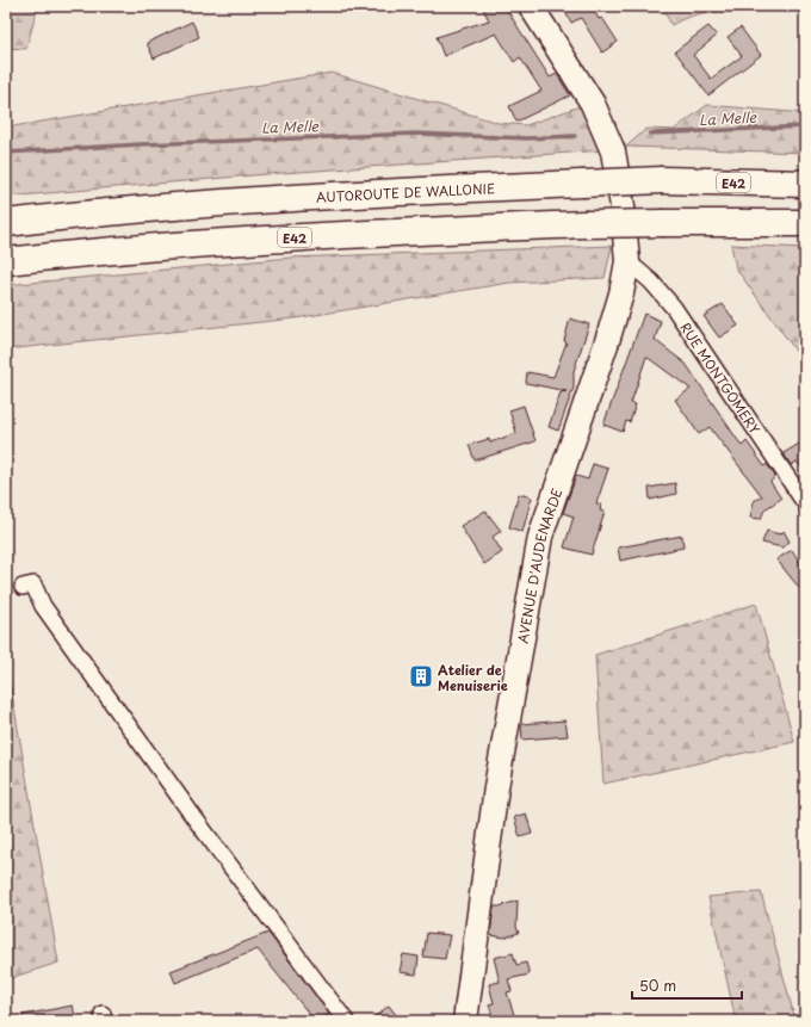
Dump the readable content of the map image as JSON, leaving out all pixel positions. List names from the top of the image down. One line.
{"streets":{"highway":["E42","AUTOROUTE DE WALLONIE"],"main road":["AVENUE D'AUDENARDE"],"street":["RUE MONTGOMERY"]},"crossings":[["RUE MONTGOMERY","AVENUE D'AUDENARDE"]],"water":["La Melle"],"places":{"building":["Atelier de Menuiserie"]},"scale_bar":"50 m"}
